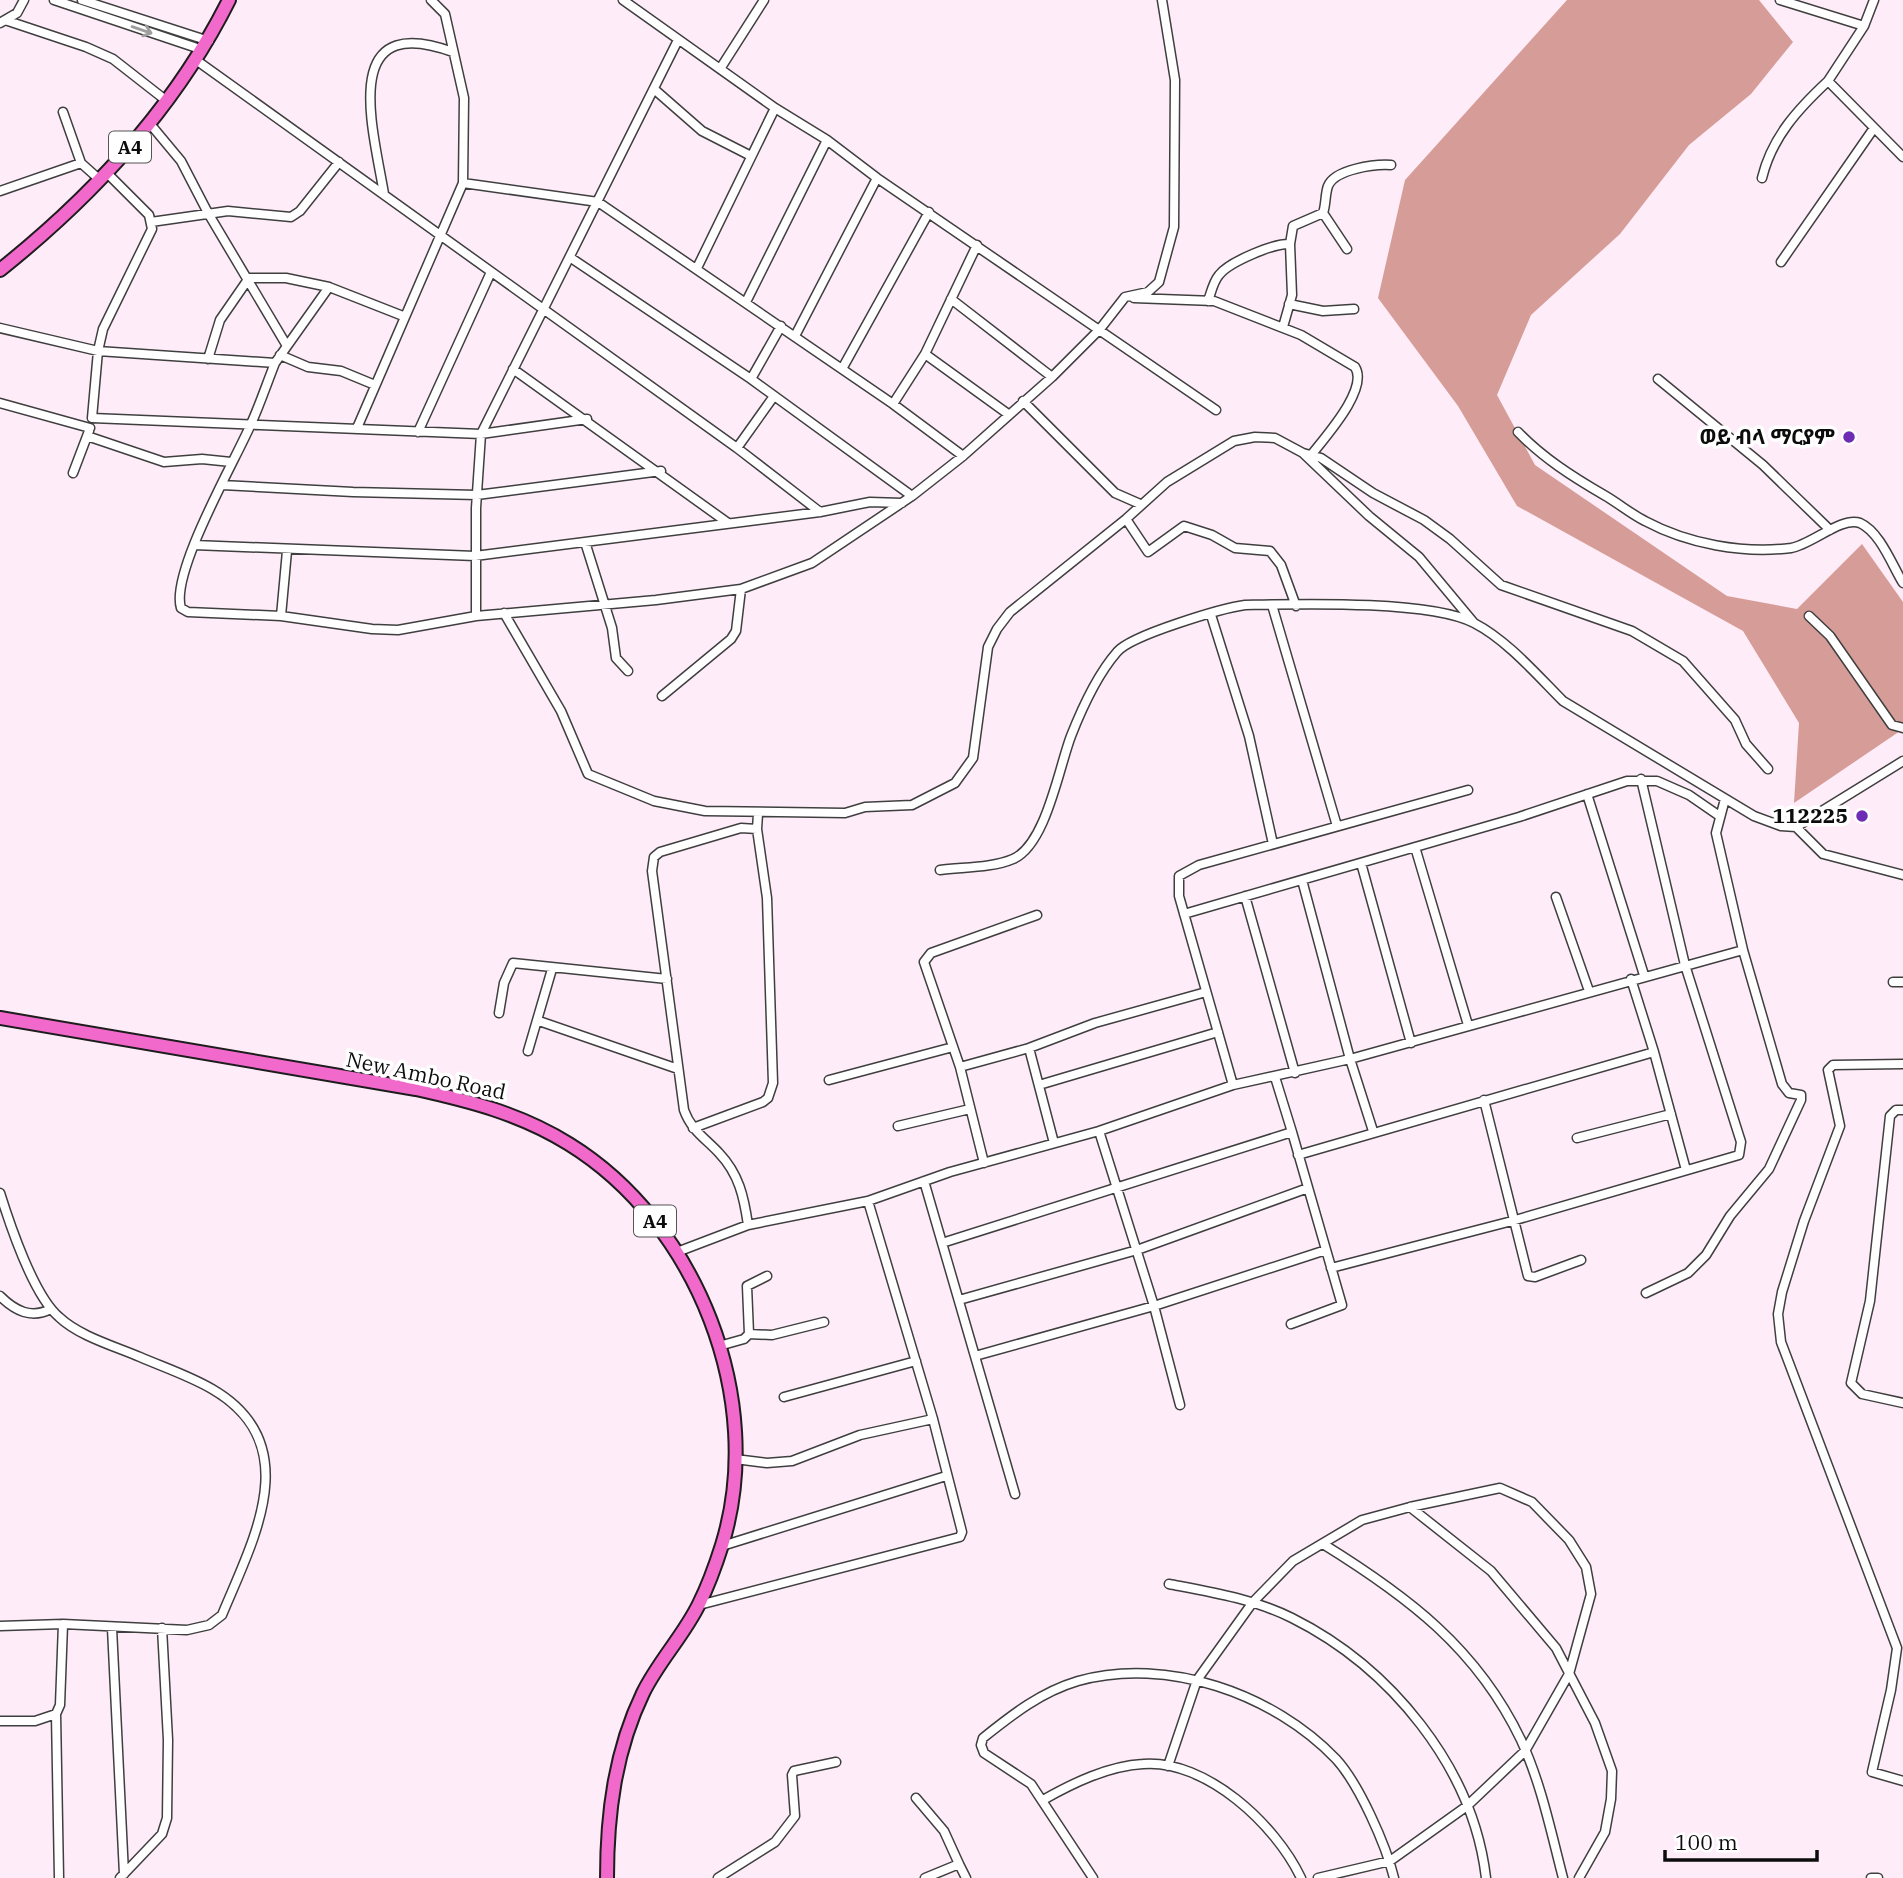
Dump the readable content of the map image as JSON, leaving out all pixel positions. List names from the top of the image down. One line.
{"streets":{"main road":["A4","New Ambo Road"]},"places":["ወይ ብላ ማርያም","112225"],"scale_bar":"100 m"}
